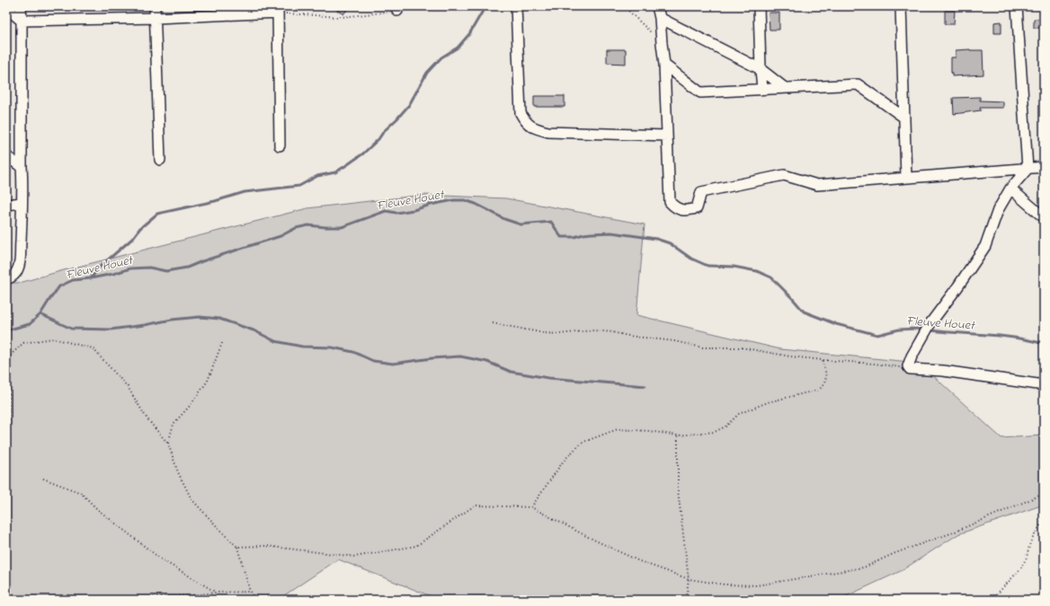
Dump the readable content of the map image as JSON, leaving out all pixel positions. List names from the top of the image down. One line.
{"water":["Fleuve Houet"]}
